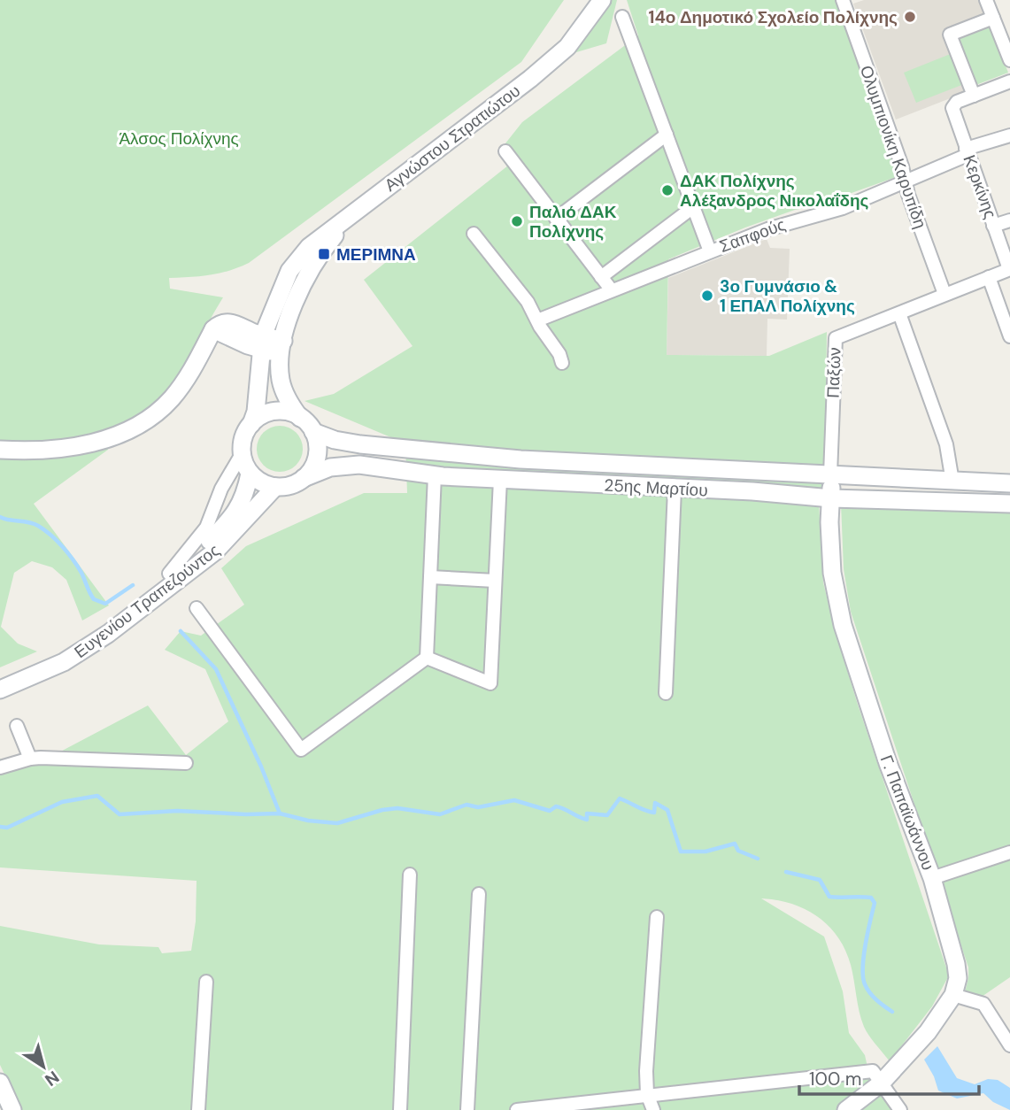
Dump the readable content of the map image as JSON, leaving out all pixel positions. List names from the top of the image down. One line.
{"streets":{"street":["Αγνώστου Στρατιώτου","Ολυμπιονίκη Καρυπίδη","Κερκίνης","Σαπφούς","Παξών","25ης Μαρτίου","Ευγενίου Τραπεζούντος","Γ. Παπαϊωάννου"]},"crossings":[["Ολυμπιονίκη Καρυπίδη","Σαπφούς"],["Κερκίνης","Σαπφούς"],["Παξών","25ης Μαρτίου"],["Παξών","Γ. Παπαϊωάννου"],["25ης Μαρτίου","Ευγενίου Τραπεζούντος"],["25ης Μαρτίου","Γ. Παπαϊωάννου"]],"parks":["Άλσος Πολίχνης"],"places":{"other":["14ο Δημοτικό Σχολείο Πολίχνης","ΔΑΚ Πολίχνης Αλέξανδρος Νικολαΐδης","Παλιό ΔΑΚ Πολίχνης","3ο Γυμνάσιο & 1 ΕΠΑΛ Πολίχνης"],"transit":["ΜΕΡΙΜΝΑ"]},"scale_bar":"100 m","north":"bottom right"}
